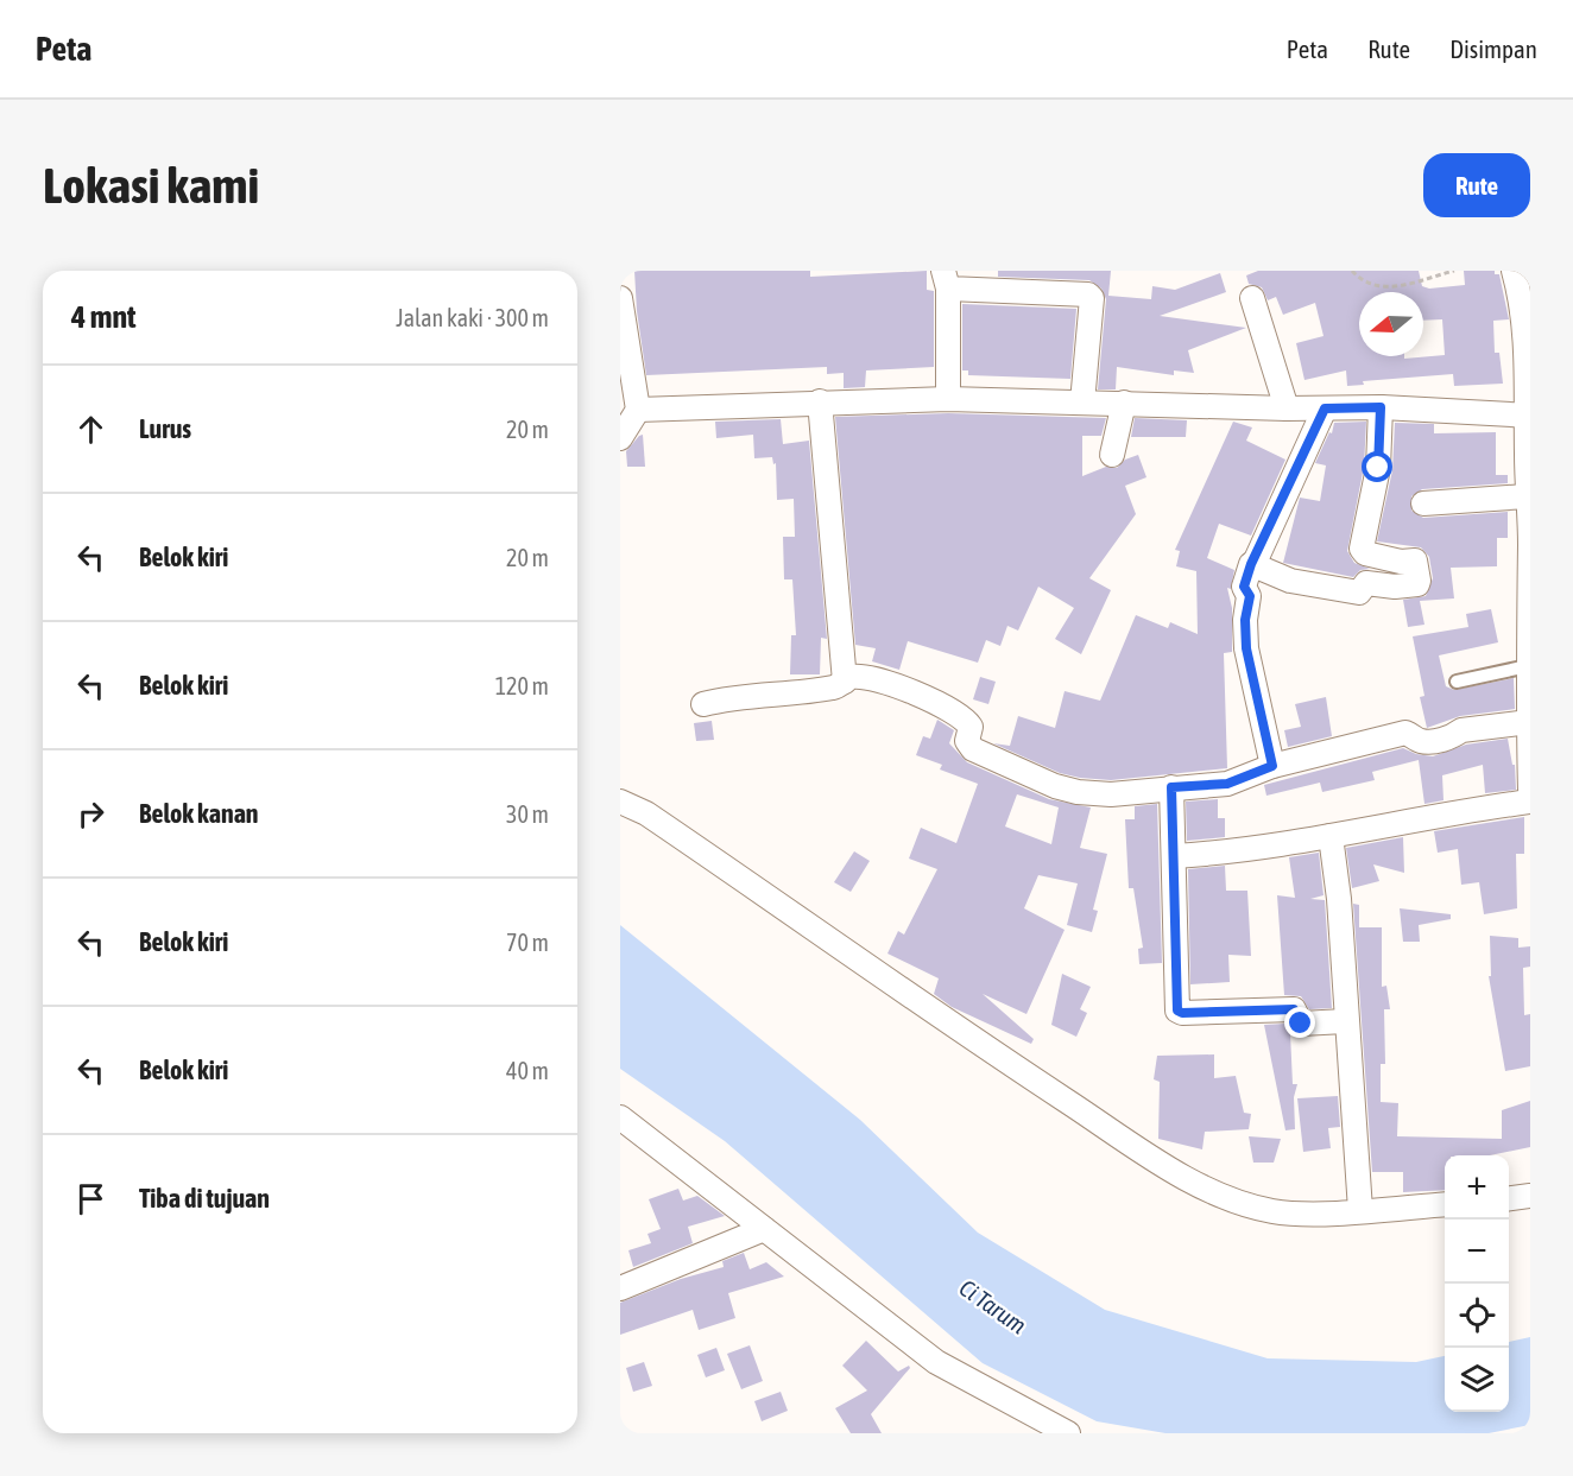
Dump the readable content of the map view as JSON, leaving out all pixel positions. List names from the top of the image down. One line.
{"water":["Ci Tarum"],"north":"left","page":{"header":"Peta","nav":["Peta","Rute","Disimpan"],"buttons":"Rute","title":"Lokasi kami","heading":["4 mnt","Jalan kaki · 300 m"],"list":[["Lurus","20 m"],["Belok kiri","20 m"],["Belok kiri","120 m"],["Belok kanan","30 m"],["Belok kiri","70 m"],["Belok kiri","40 m"],"Tiba di tujuan"],"map_buttons":["+","−"]}}
